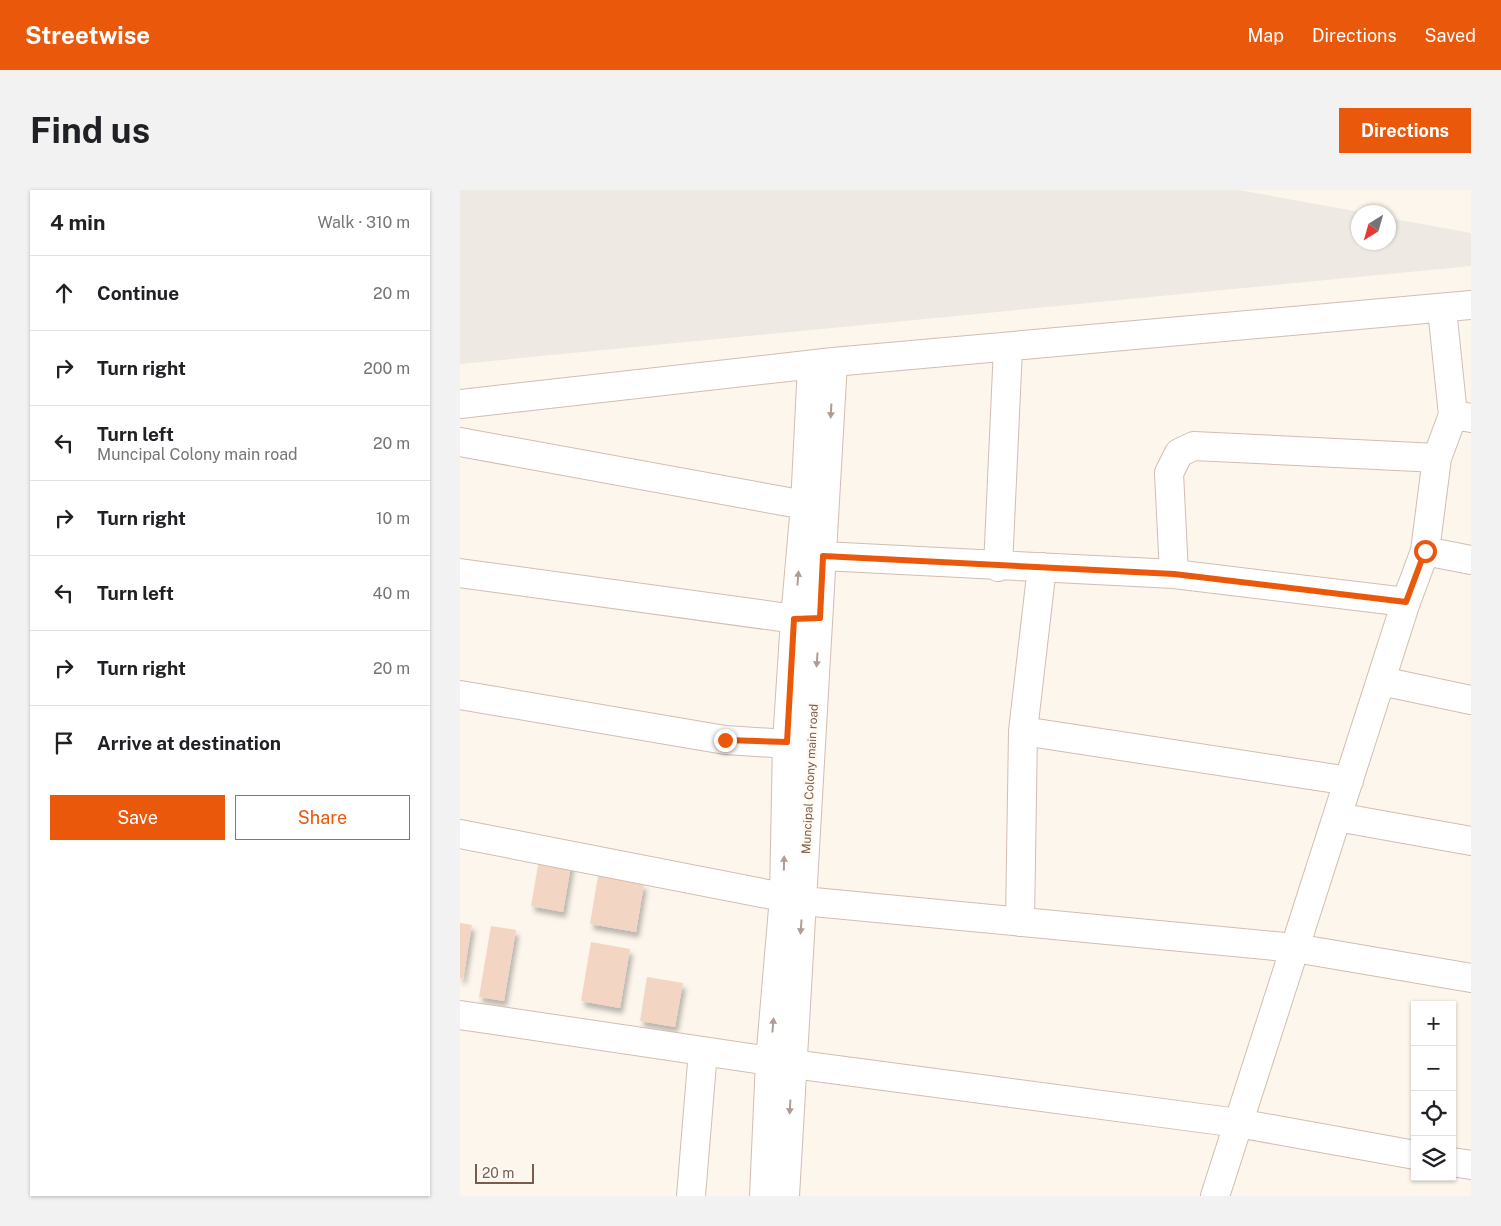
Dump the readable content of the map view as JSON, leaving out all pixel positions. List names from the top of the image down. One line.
{"streets":{"street":["Muncipal Colony main road"]},"scale_bar":"20 m","north":"bottom left","page":{"header":"Streetwise","nav":["Map","Directions","Saved"],"buttons":["Directions",["Save","Share"]],"title":"Find us","heading":["4 min","Walk · 310 m"],"list":[["Continue","20 m"],["Turn right","200 m"],["Turn left","Muncipal Colony main road","20 m"],["Turn right","10 m"],["Turn left","40 m"],["Turn right","20 m"],"Arrive at destination"],"map_buttons":["+","−"],"scale":"20 m"}}
